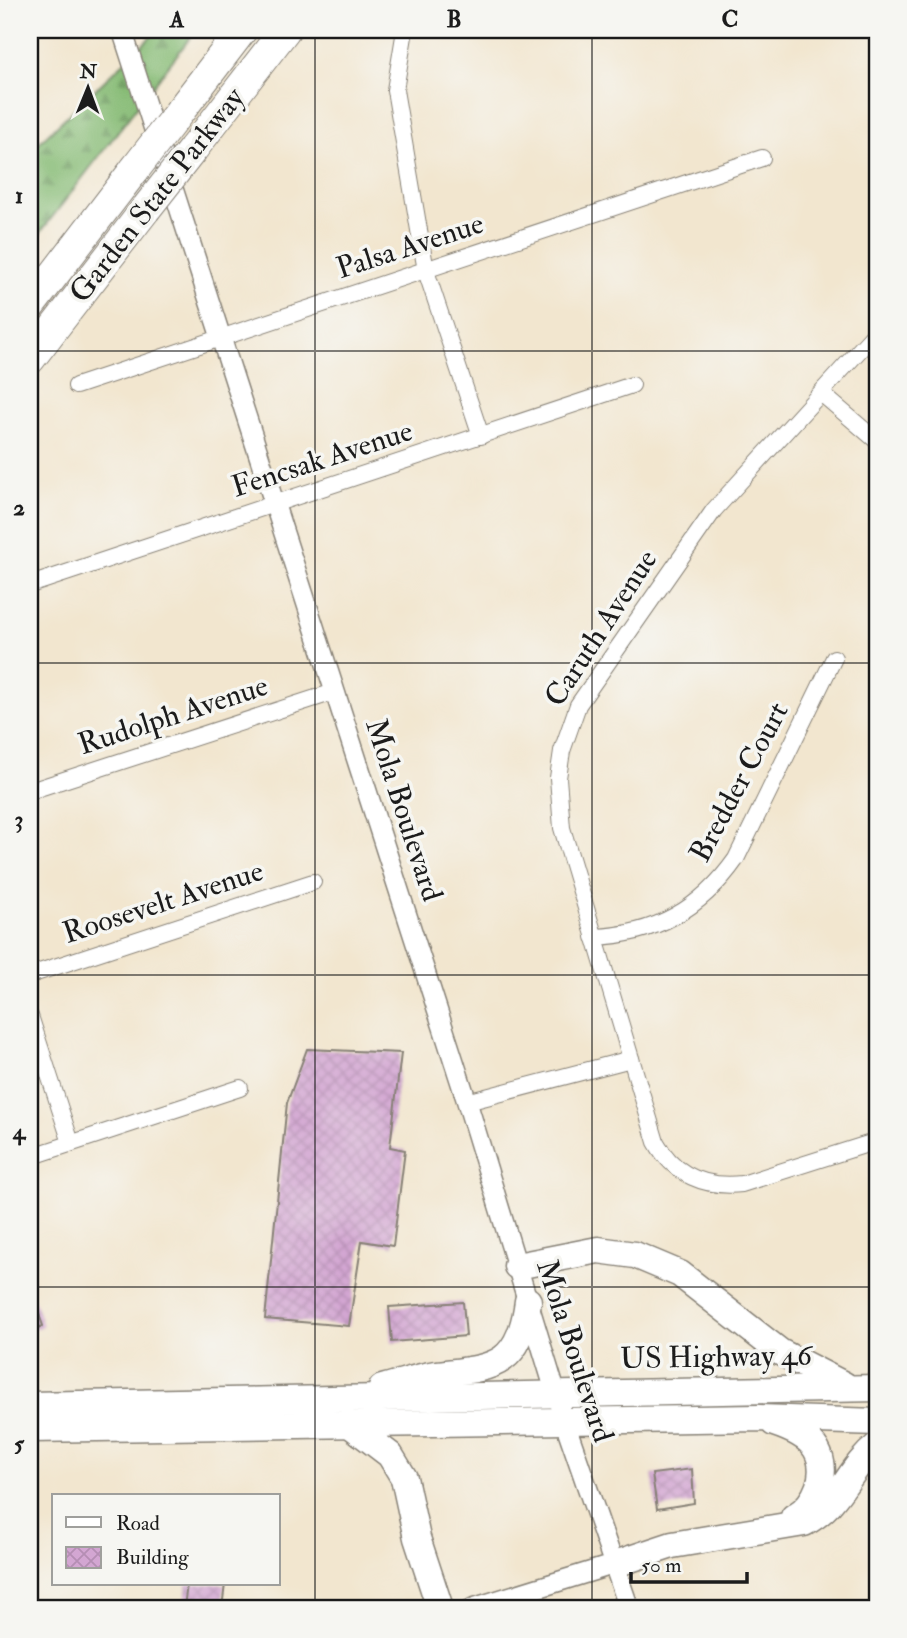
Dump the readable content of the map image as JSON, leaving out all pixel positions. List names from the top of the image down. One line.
{"streets":{"highway":["Garden State Parkway","US Highway 46"],"street":["Palsa Avenue","Fencsak Avenue","Caruth Avenue","Rudolph Avenue","Bredder Court","Mola Boulevard","Roosevelt Avenue"]},"crossings":[["Palsa Avenue","Mola Boulevard"],["Fencsak Avenue","Mola Boulevard"],["Caruth Avenue","Bredder Court"],["Rudolph Avenue","Mola Boulevard"],["Mola Boulevard","US Highway 46"]],"legend":["Road","Building"],"scale_bar":"50 m","north":"top","grid":{"columns":["A","B","C"],"rows":["1","2","3","4","5"]}}
